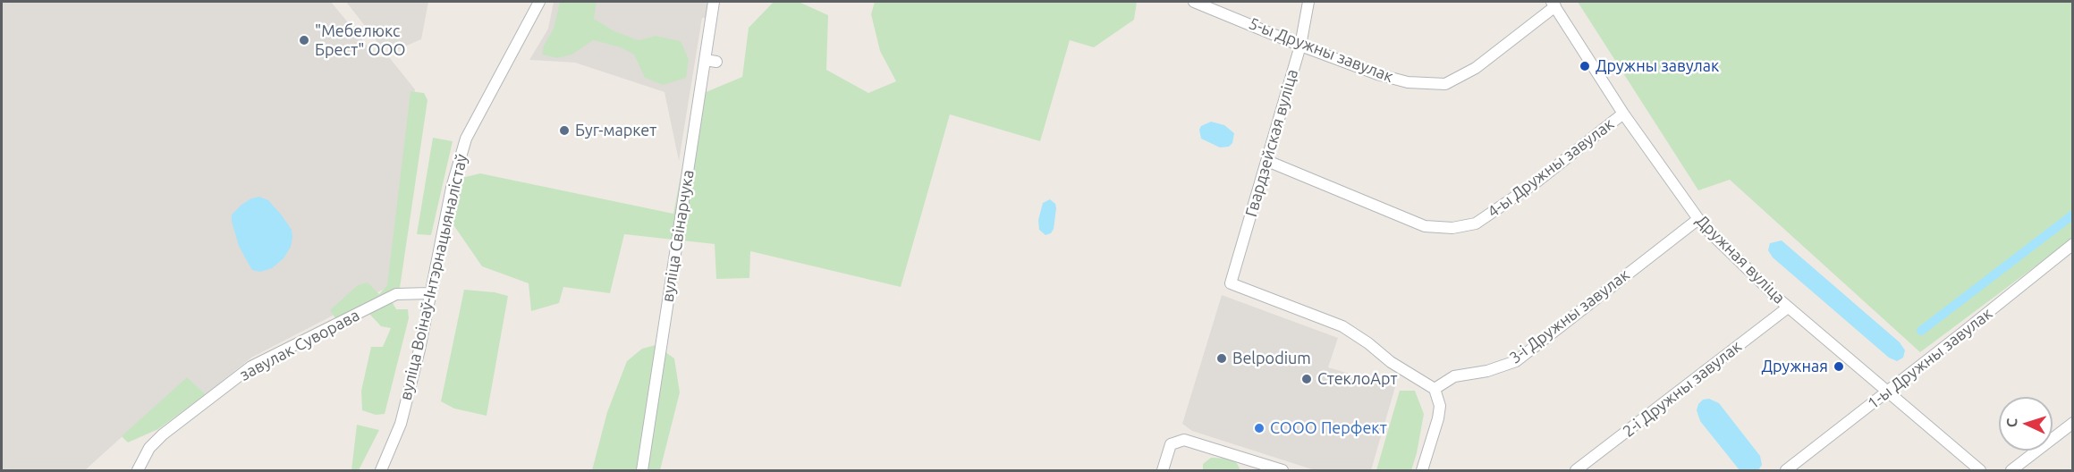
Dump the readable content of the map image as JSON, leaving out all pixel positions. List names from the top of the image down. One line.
{"streets":{"street":["5-ы Дружны завулак","Гвардзейская вуліца","4-ы Дружны завулак","вуліца Свінарчука","Дружная вуліца","вуліца Воінаў-Інтэрнацыяналістаў","3-і Дружны завулак","завулак Суворава","1-ы Дружны завулак","2-і Дружны завулак"]},"crossings":[["5-ы Дружны завулак","Гвардзейская вуліца"],["5-ы Дружны завулак","Дружная вуліца"],["Гвардзейская вуліца","4-ы Дружны завулак"],["Гвардзейская вуліца","3-і Дружны завулак"],["4-ы Дружны завулак","Дружная вуліца"],["Дружная вуліца","3-і Дружны завулак"],["Дружная вуліца","1-ы Дружны завулак"],["Дружная вуліца","2-і Дружны завулак"],["вуліца Воінаў-Інтэрнацыяналістаў","завулак Суворава"]],"places":["\"Мебелюкс Брест\" ООО","Дружны завулак","Буг-маркет","Belpodium","Дружная","СтеклоАрт","СООО Перфект"],"north":"left"}
